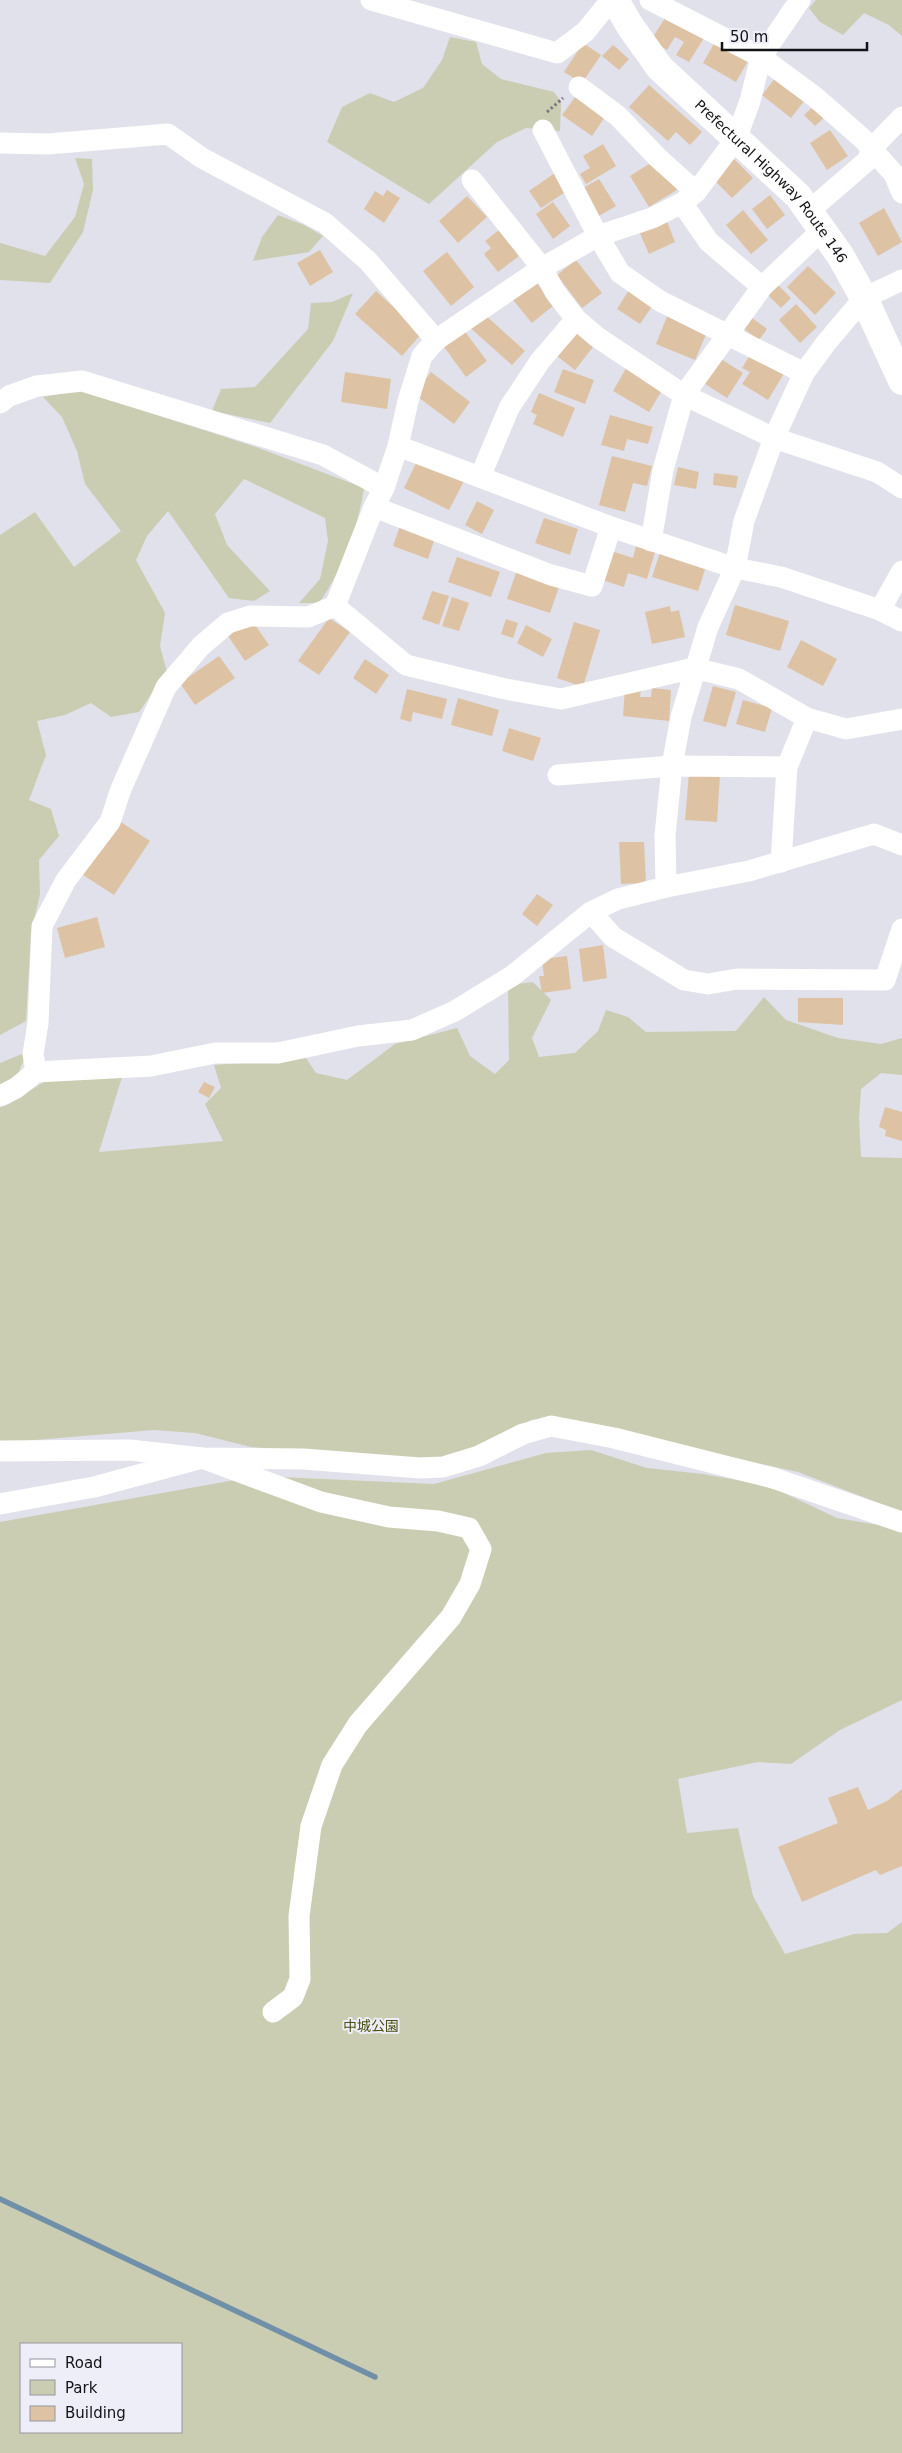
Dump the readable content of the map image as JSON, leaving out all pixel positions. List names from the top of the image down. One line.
{"streets":{"main road":["Prefectural Highway Route 146"]},"parks":["中城公園"],"legend":["Road","Park","Building"],"scale_bar":"50 m"}
